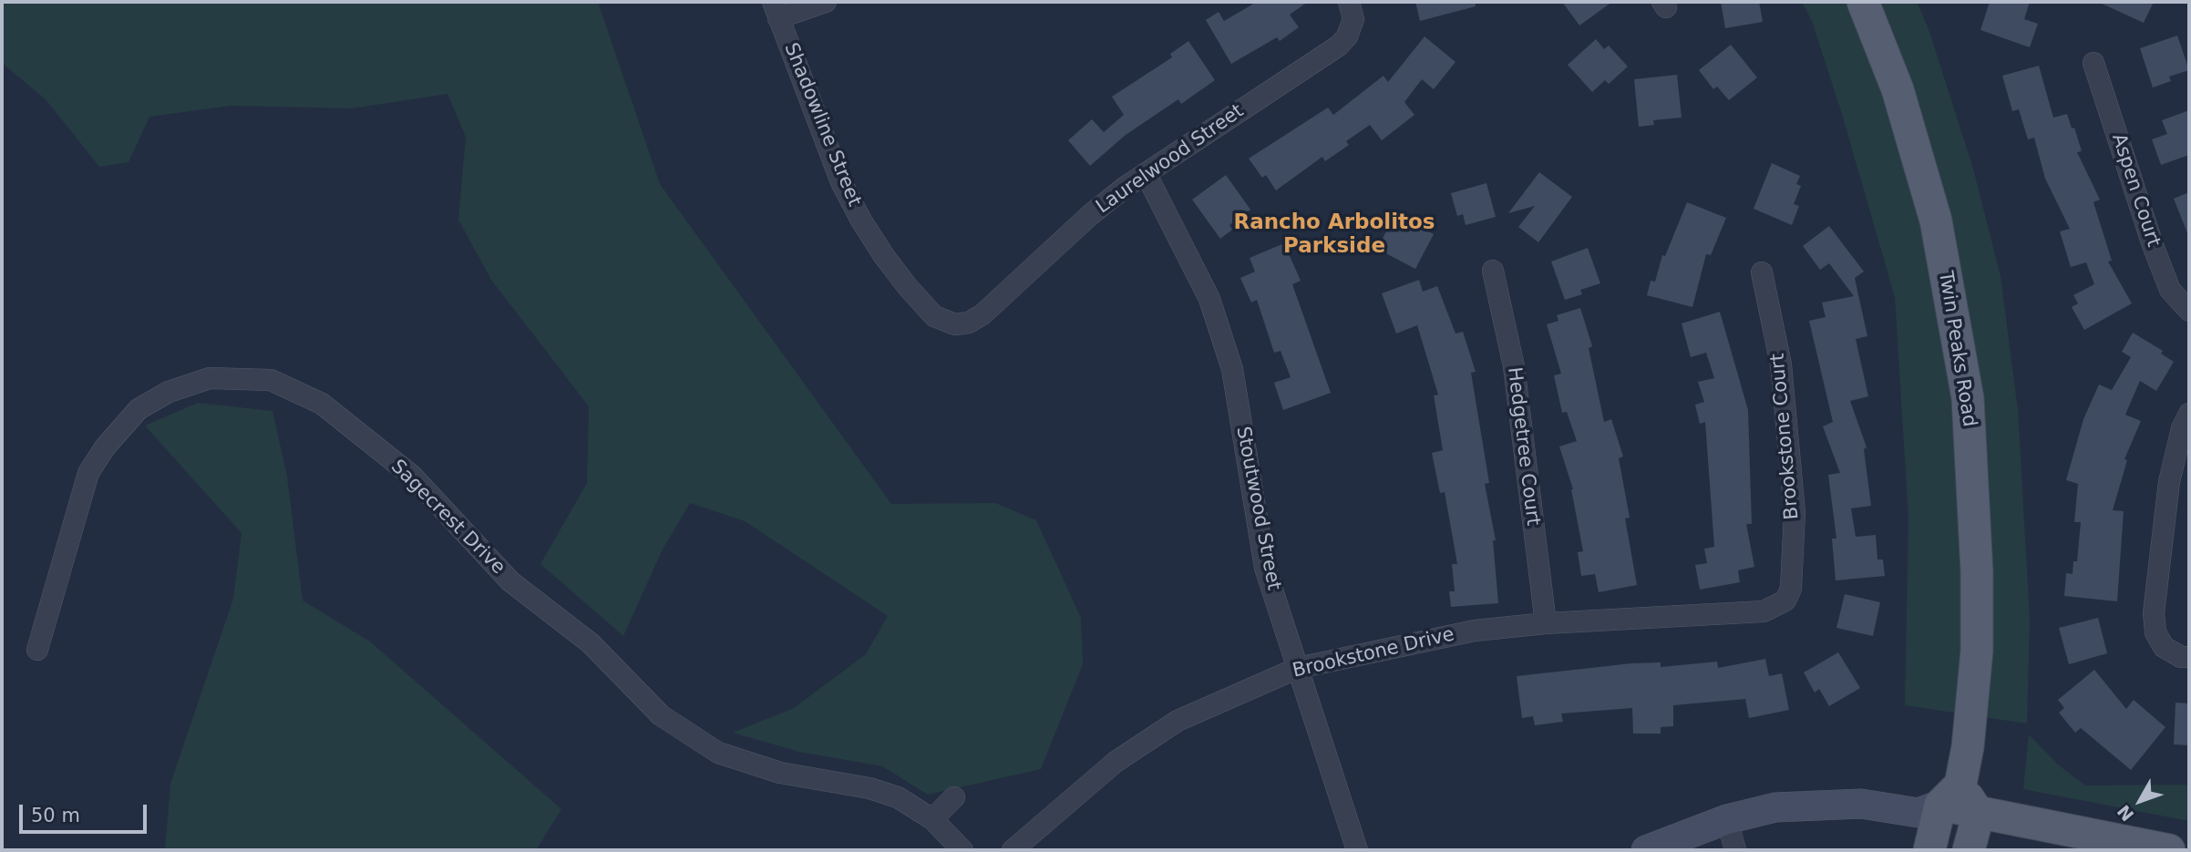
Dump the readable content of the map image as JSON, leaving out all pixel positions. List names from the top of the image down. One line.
{"streets":{"main road":["Twin Peaks Road"],"street":["Shadowline Street","Laurelwood Street","Aspen Court","Brookstone Court","Hedgetree Court","Stoutwood Street","Sagecrest Drive","Brookstone Drive"]},"crossings":[["Shadowline Street","Laurelwood Street"],["Laurelwood Street","Stoutwood Street"],["Brookstone Court","Brookstone Drive"],["Hedgetree Court","Brookstone Drive"],["Stoutwood Street","Brookstone Drive"]],"districts":["Rancho Arbolitos Parkside"],"scale_bar":"50 m","north":"bottom left"}
